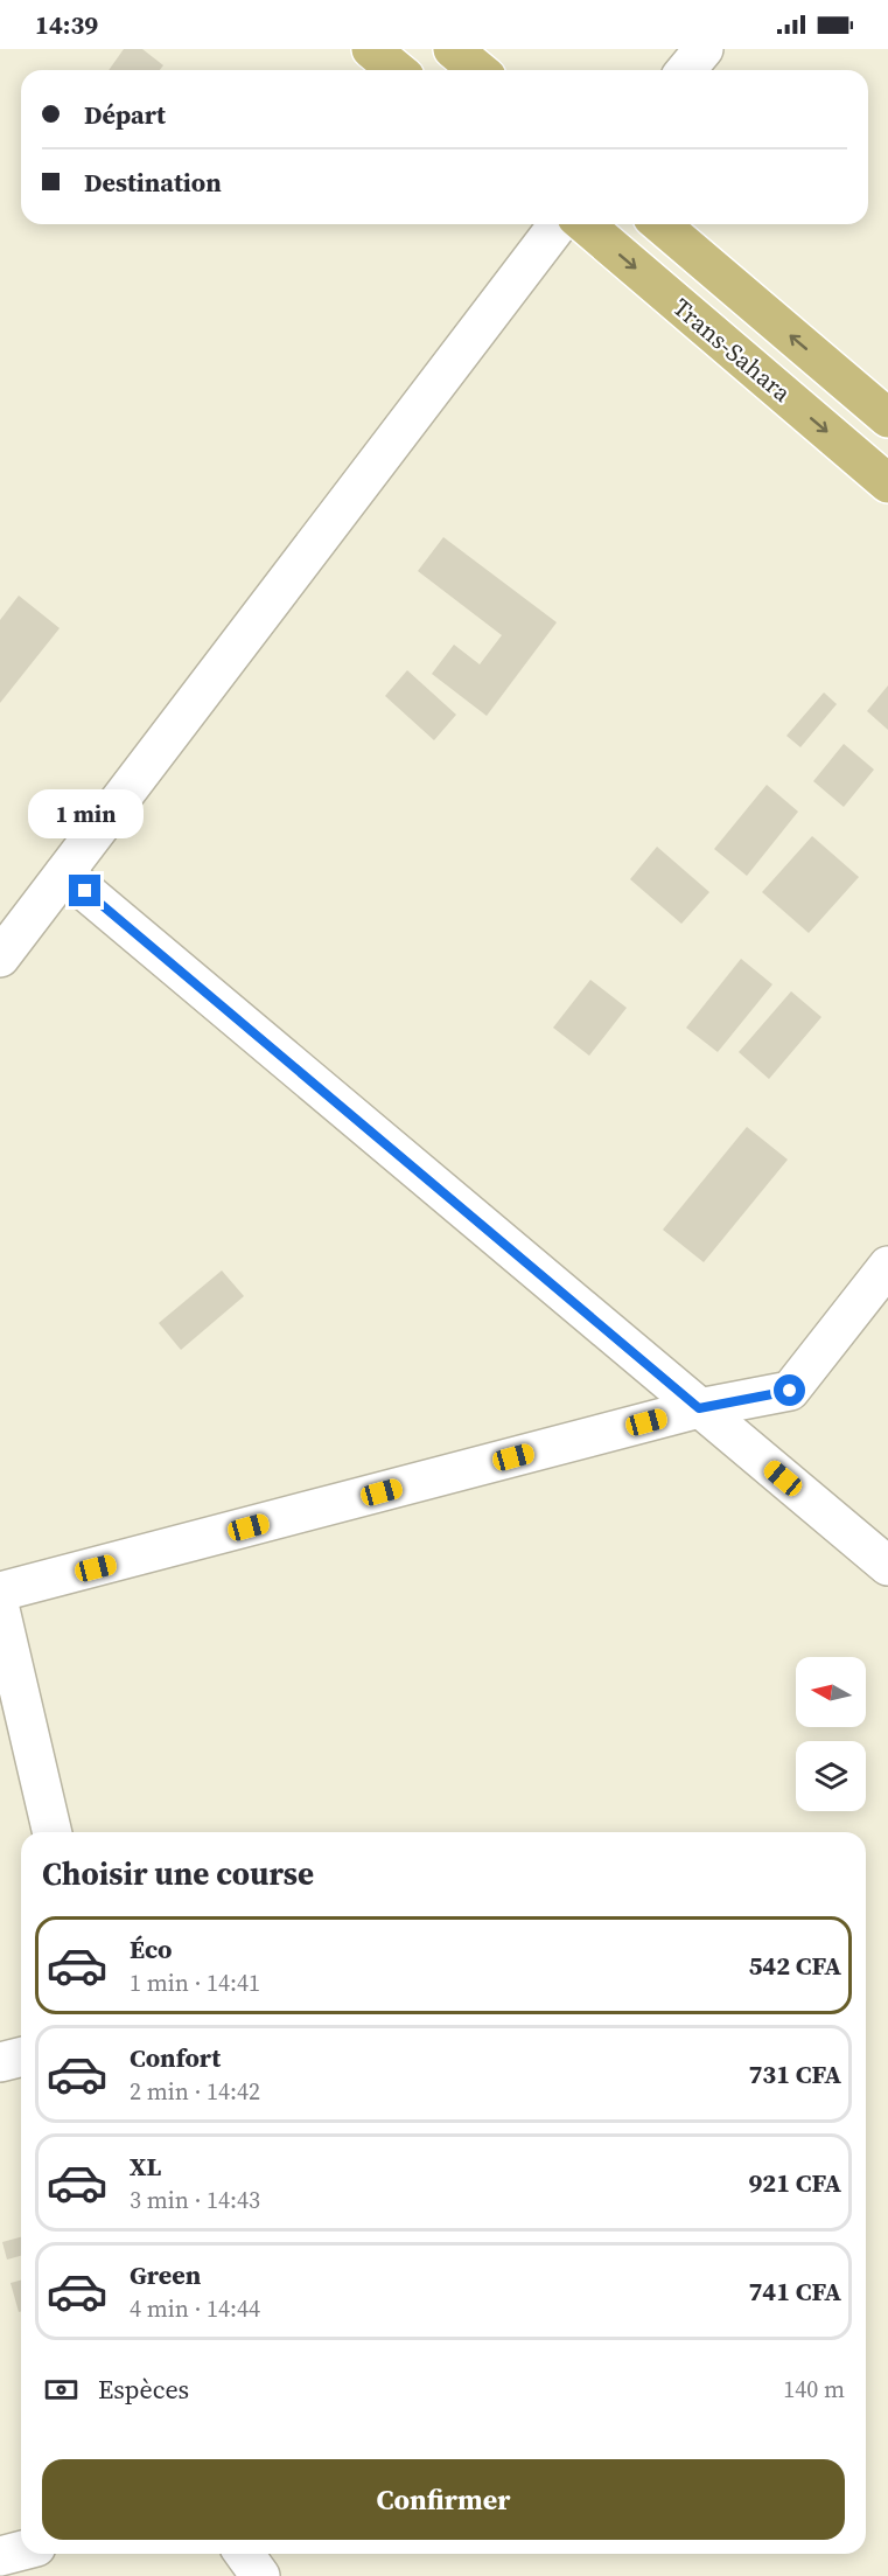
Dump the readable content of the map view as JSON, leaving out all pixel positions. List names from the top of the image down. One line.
{"streets":{"main road":["Trans-Sahara"]},"north":"left","page":{"status":"14:39","banner":["Départ","Destination"],"bubble":"1 min","heading":"Choisir une course","list":[{"name":"Éco","note":"1 min · 14:41","value":"542 CFA"},{"name":"Confort","note":"2 min · 14:42","value":"731 CFA"},{"name":"XL","note":"3 min · 14:43","value":"921 CFA"},{"name":"Green","note":"4 min · 14:44","value":"741 CFA"}],"pay":["Espèces","140 m"],"buttons":"Confirmer"}}
